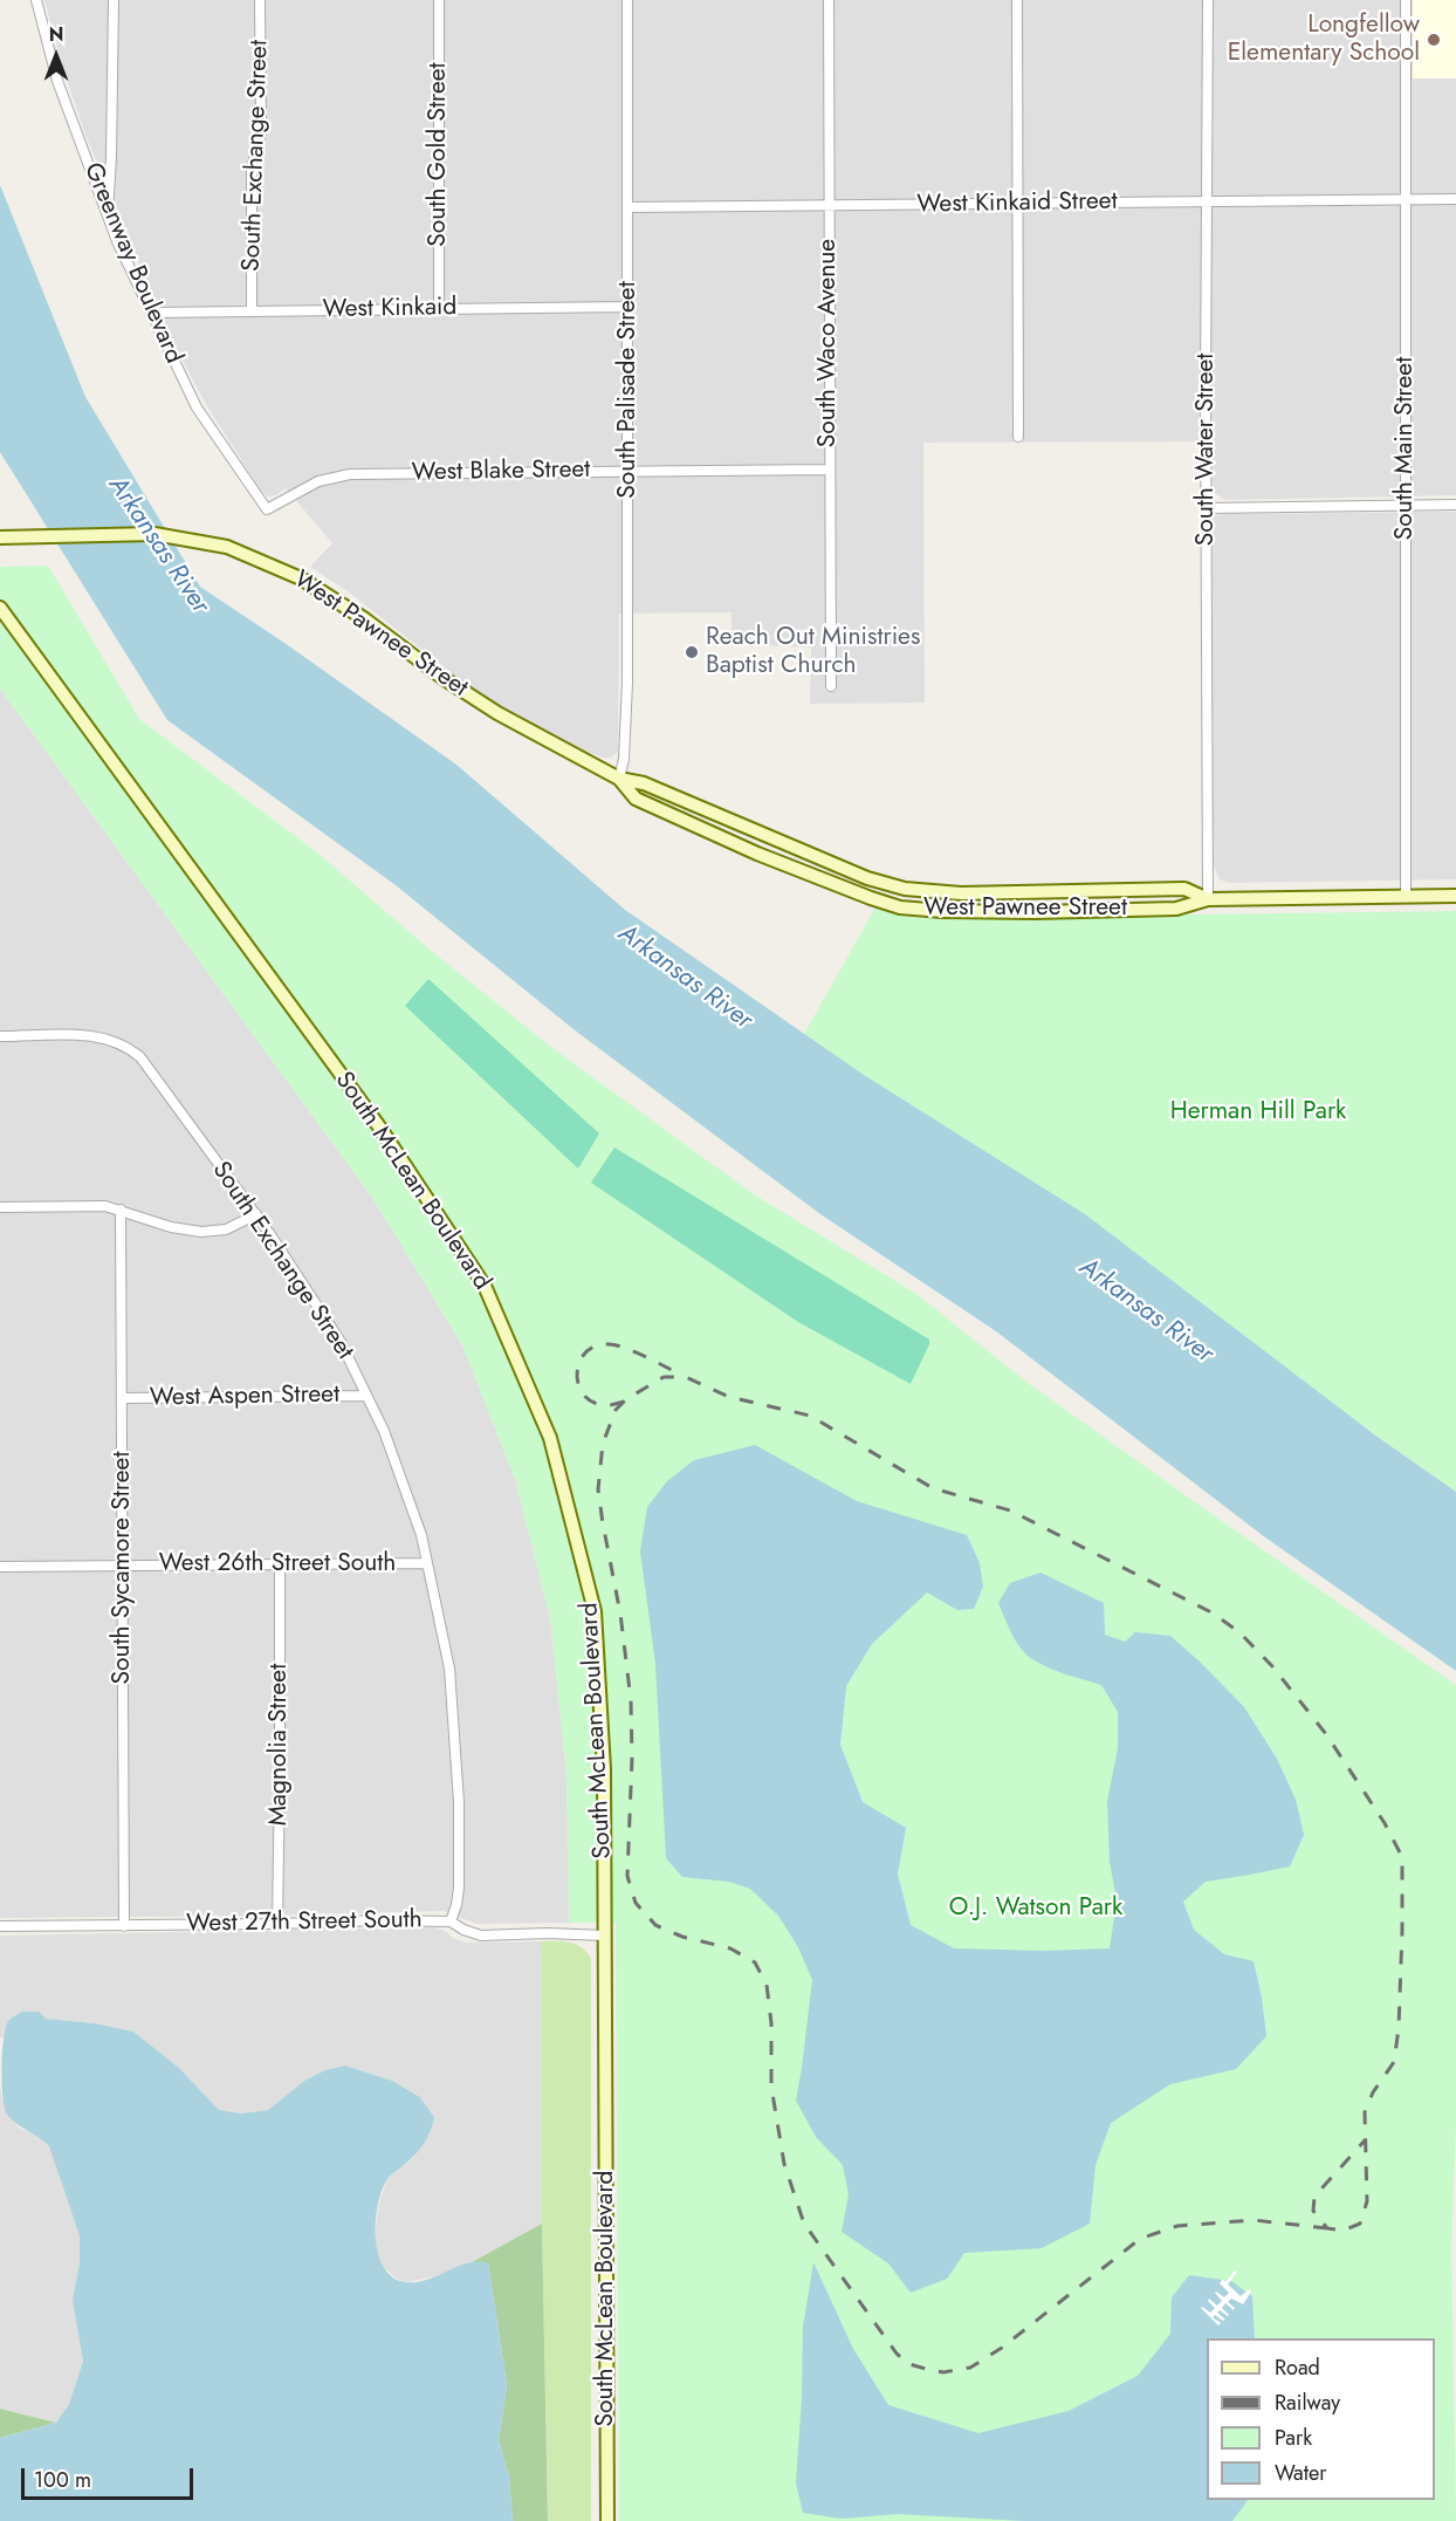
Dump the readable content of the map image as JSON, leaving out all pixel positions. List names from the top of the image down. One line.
{"streets":{"main road":["West Pawnee Street","South McLean Boulevard"],"street":["South Gold Street","South Exchange Street","West Kinkaid Street","Greenway Boulevard","West Kinkaid","South Waco Avenue","South Palisade Street","South Main Street","South Water Street","West Blake Street","West Aspen Street","West 26th Street South","South Sycamore Street","Magnolia Street","West 27th Street South"]},"crossings":[["South Gold Street","West Kinkaid"],["South Exchange Street","West Kinkaid"],["South Exchange Street","West Aspen Street"],["South Exchange Street","West 26th Street South"],["South Exchange Street","West 27th Street South"],["West Kinkaid Street","South Waco Avenue"],["West Kinkaid Street","South Palisade Street"],["West Kinkaid Street","South Main Street"],["West Kinkaid Street","South Water Street"],["Greenway Boulevard","West Kinkaid"],["Greenway Boulevard","West Blake Street"],["West Kinkaid","South Palisade Street"],["South Waco Avenue","West Blake Street"],["South Palisade Street","West Blake Street"],["South Palisade Street","West Pawnee Street"],["South Main Street","West Pawnee Street"],["South Water Street","West Pawnee Street"],["South McLean Boulevard","West 27th Street South"],["West Aspen Street","South Sycamore Street"],["West 26th Street South","South Sycamore Street"],["West 26th Street South","Magnolia Street"],["South Sycamore Street","West 27th Street South"],["Magnolia Street","West 27th Street South"]],"water":["Arkansas River"],"parks":["Herman Hill Park","O.J. Watson Park"],"places":["Longfellow Elementary School","Reach Out Ministries Baptist Church"],"legend":["Road","Railway","Park","Water"],"scale_bar":"100 m","north":"top"}
